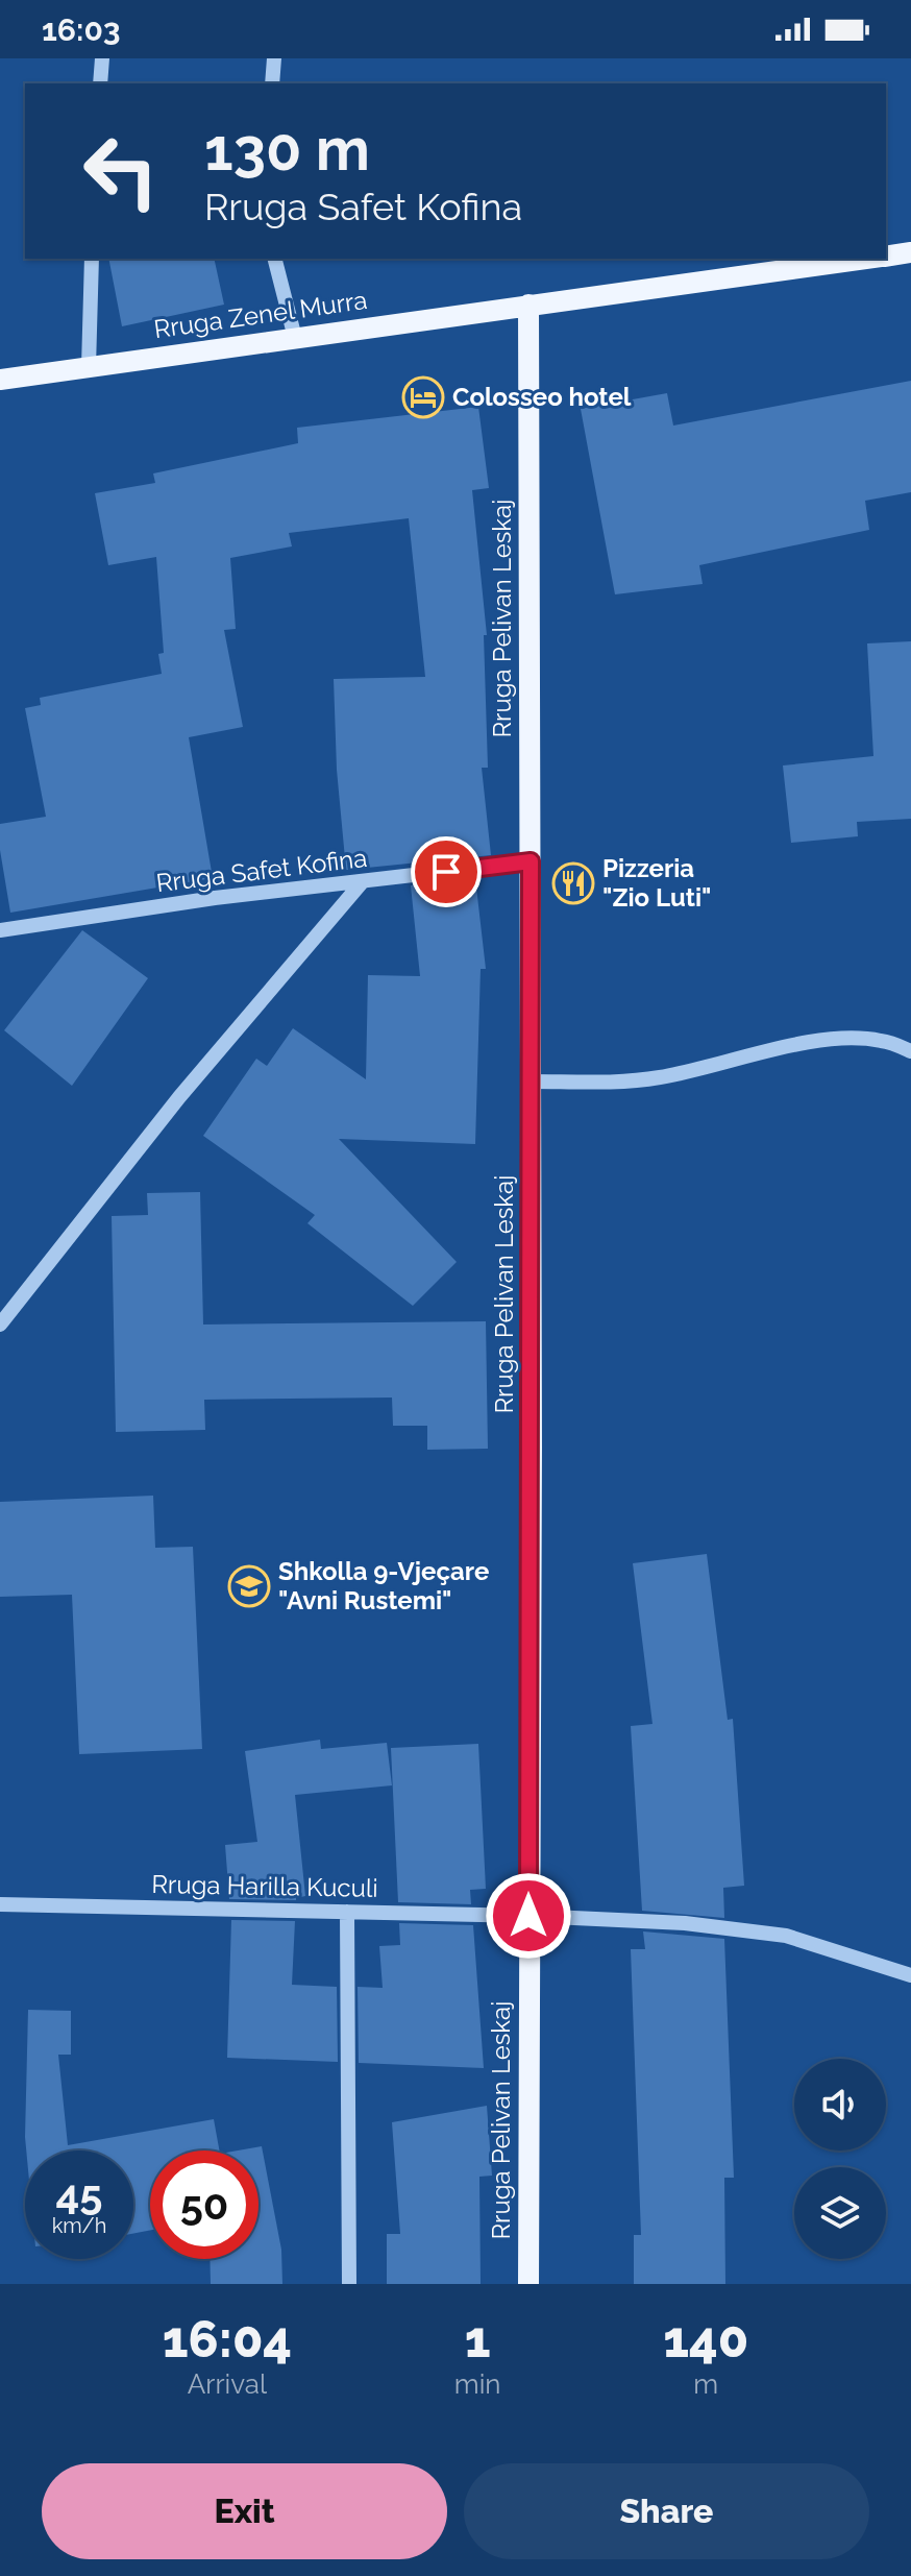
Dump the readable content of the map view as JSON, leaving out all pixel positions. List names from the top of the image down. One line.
{"streets":{"main road":["Rruga Zenel Murra","Rruga Pelivan Leskaj"],"street":["Rruga Safet Kofina","Rruga Harilla Kuculi"]},"crossings":[["Rruga Zenel Murra","Rruga Pelivan Leskaj"],["Rruga Pelivan Leskaj","Rruga Safet Kofina"],["Rruga Pelivan Leskaj","Rruga Harilla Kuculi"]],"places":{"hotel":["Colosseo hotel"],"restaurant":["Pizzeria \"Zio Luti\""],"school or university":["Shkolla 9-Vjeçare \"Avni Rustemi\""]},"page":{"status":"16:03","turn":["130 m","Rruga Safet Kofina"],"speed":"45 km/h","limit":"50","eta":["16:04","Arrival","1","min","140","m"],"buttons":["Exit","Share"]}}
